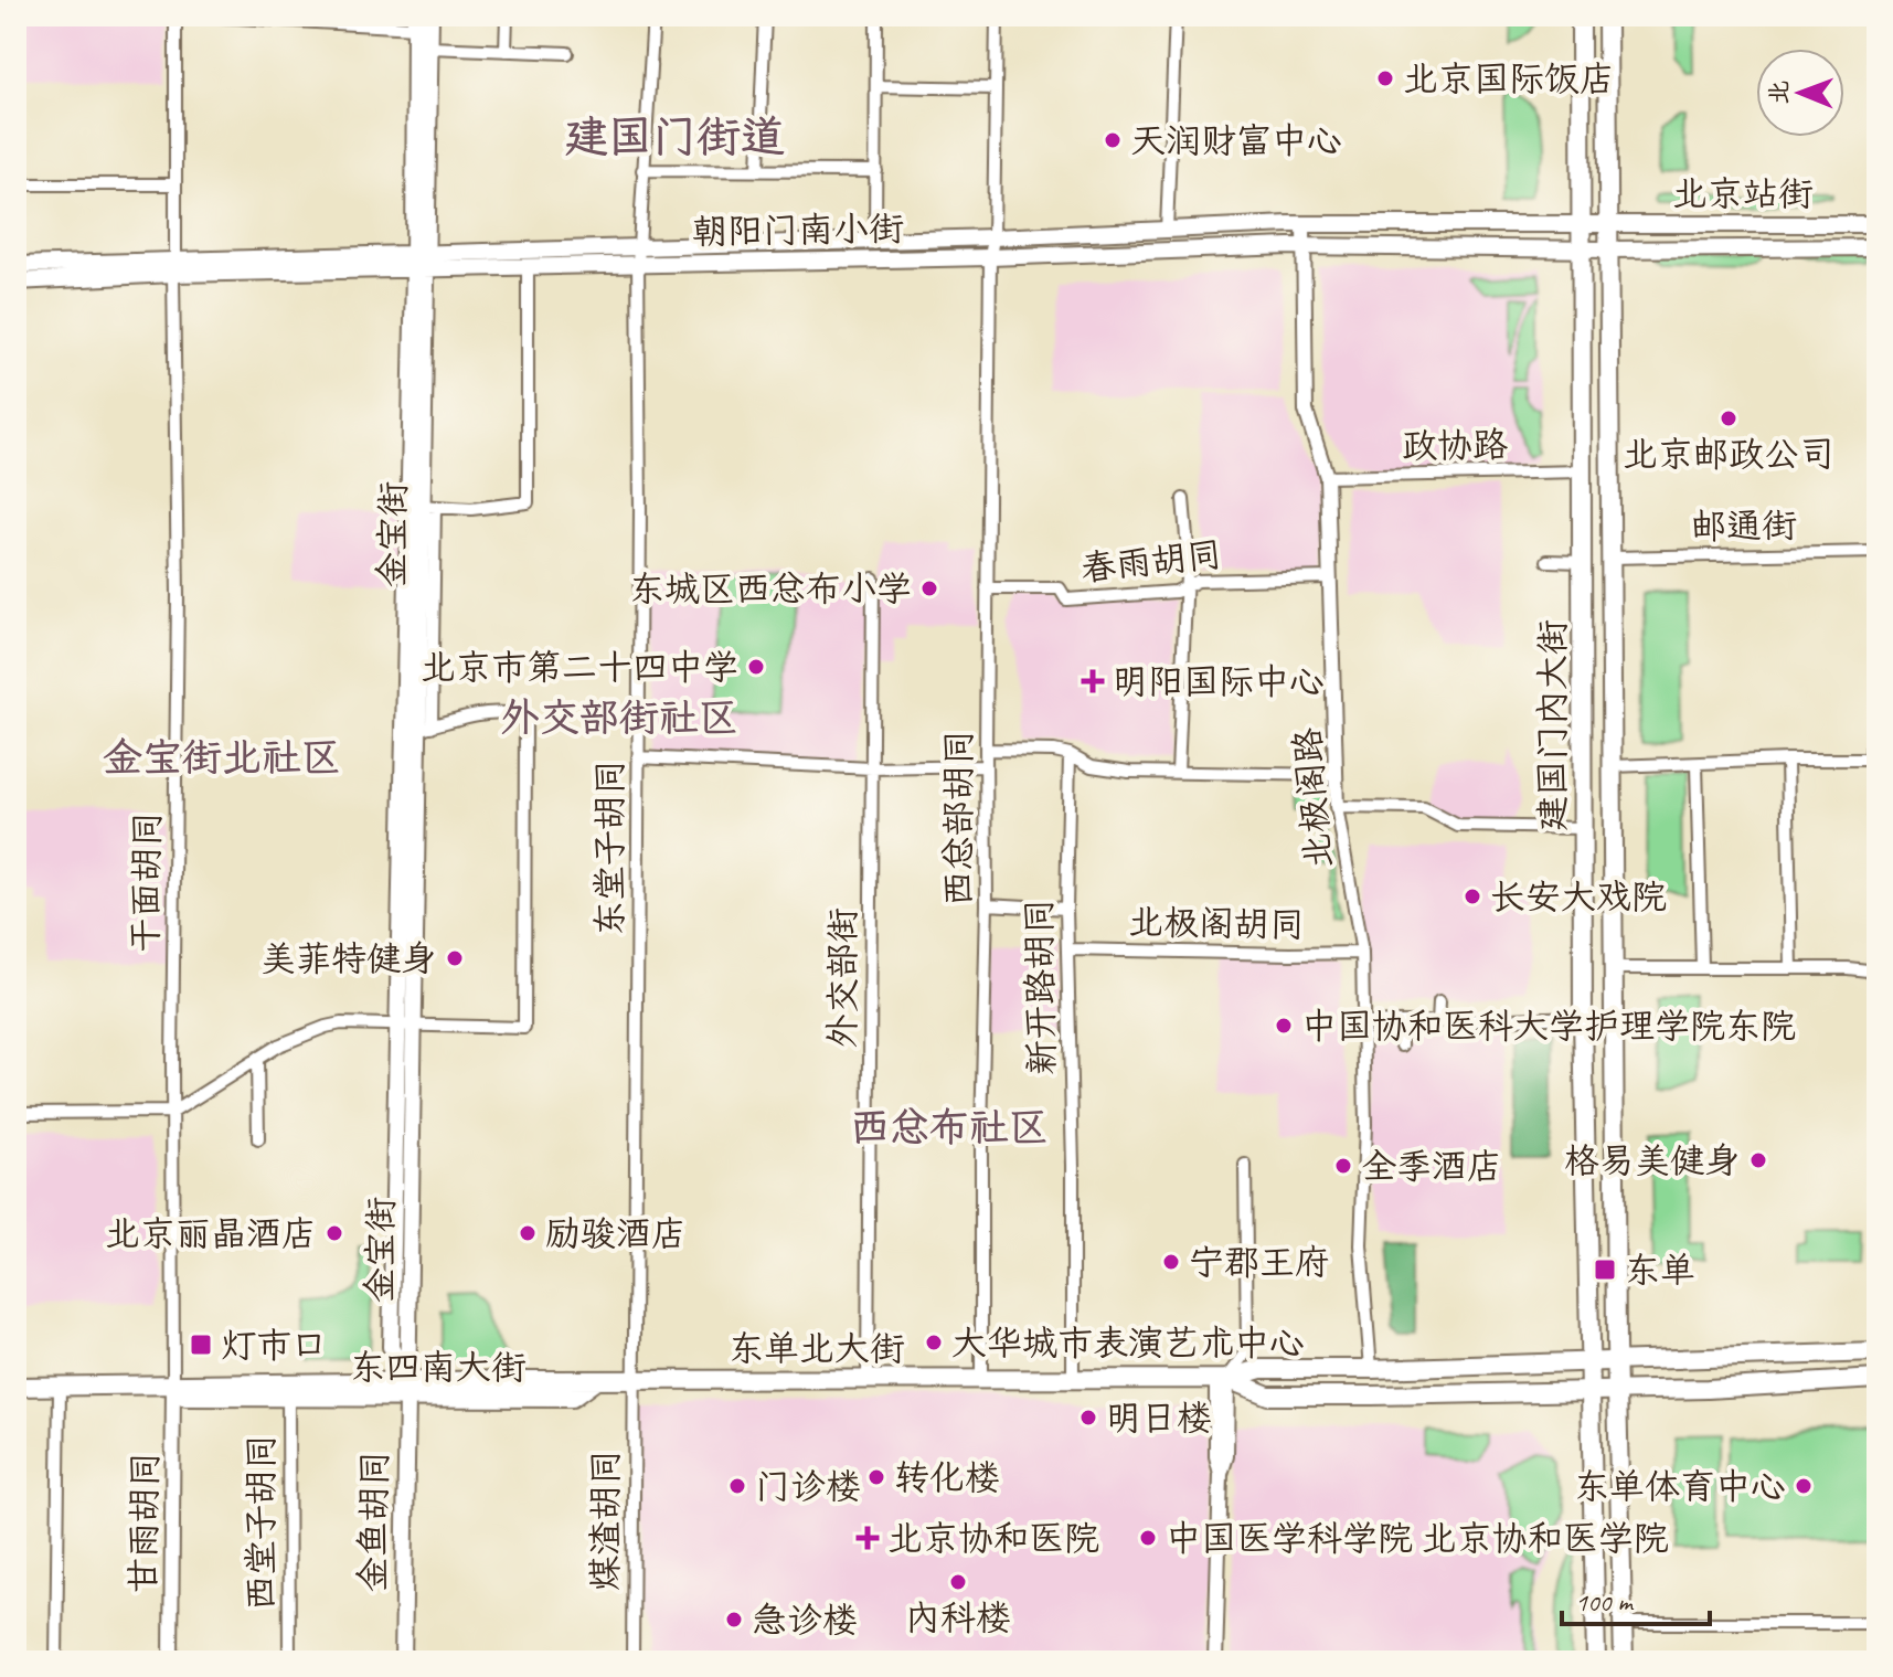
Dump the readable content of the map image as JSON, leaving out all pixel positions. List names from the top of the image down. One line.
{"streets":{"main road":["北京站街","朝阳门南小街","金宝街","建国门内大街","东单北大街","东四南大街","金鱼胡同"],"street":["政协路","邮通街","春雨胡同","北极阁路","西总部胡同","东堂子胡同","干面胡同","北极阁胡同","外交部街","新开路胡同","煤渣胡同","甘雨胡同","西堂子胡同"]},"crossings":[["北京站街","朝阳门南小街"],["北京站街","建国门内大街"],["朝阳门南小街","金宝街"],["朝阳门南小街","建国门内大街"],["朝阳门南小街","北极阁路"],["朝阳门南小街","西总部胡同"],["朝阳门南小街","东堂子胡同"],["朝阳门南小街","干面胡同"],["政协路","建国门内大街"],["政协路","北极阁路"],["邮通街","建国门内大街"],["金宝街","东单北大街"],["金宝街","东四南大街"],["金宝街","金鱼胡同"],["春雨胡同","北极阁路"],["春雨胡同","西总部胡同"],["建国门内大街","东单北大街"],["北极阁路","北极阁胡同"],["北极阁路","东单北大街"],["西总部胡同","东单北大街"],["东堂子胡同","东单北大街"],["东堂子胡同","煤渣胡同"],["干面胡同","东四南大街"],["干面胡同","甘雨胡同"],["北极阁胡同","新开路胡同"],["外交部街","东单北大街"],["新开路胡同","东单北大街"],["东单北大街","东四南大街"],["东单北大街","煤渣胡同"],["东单北大街","金鱼胡同"],["东四南大街","金鱼胡同"],["东四南大街","甘雨胡同"],["东四南大街","西堂子胡同"]],"districts":["建国门街道","外交部街社区","金宝街北社区","西总布社区"],"places":{"other":["北京国际饭店","天润财富中心","北京邮政公司","东城区西总布小学","北京市第二十四中学","长安大戏院","美菲特健身","中国协和医科大学护理学院东院","格易美健身","全季酒店","北京丽晶酒店","励骏酒店","宁郡王府","大华城市表演艺术中心","明日楼","转化楼","门诊楼","东单体育中心","中国医学科学院 北京协和医学院","内科楼","急诊楼"],"health":["明阳国际中心","北京协和医院"],"transit":["东单","灯市口"]},"scale_bar":"100 m","north":"left"}
